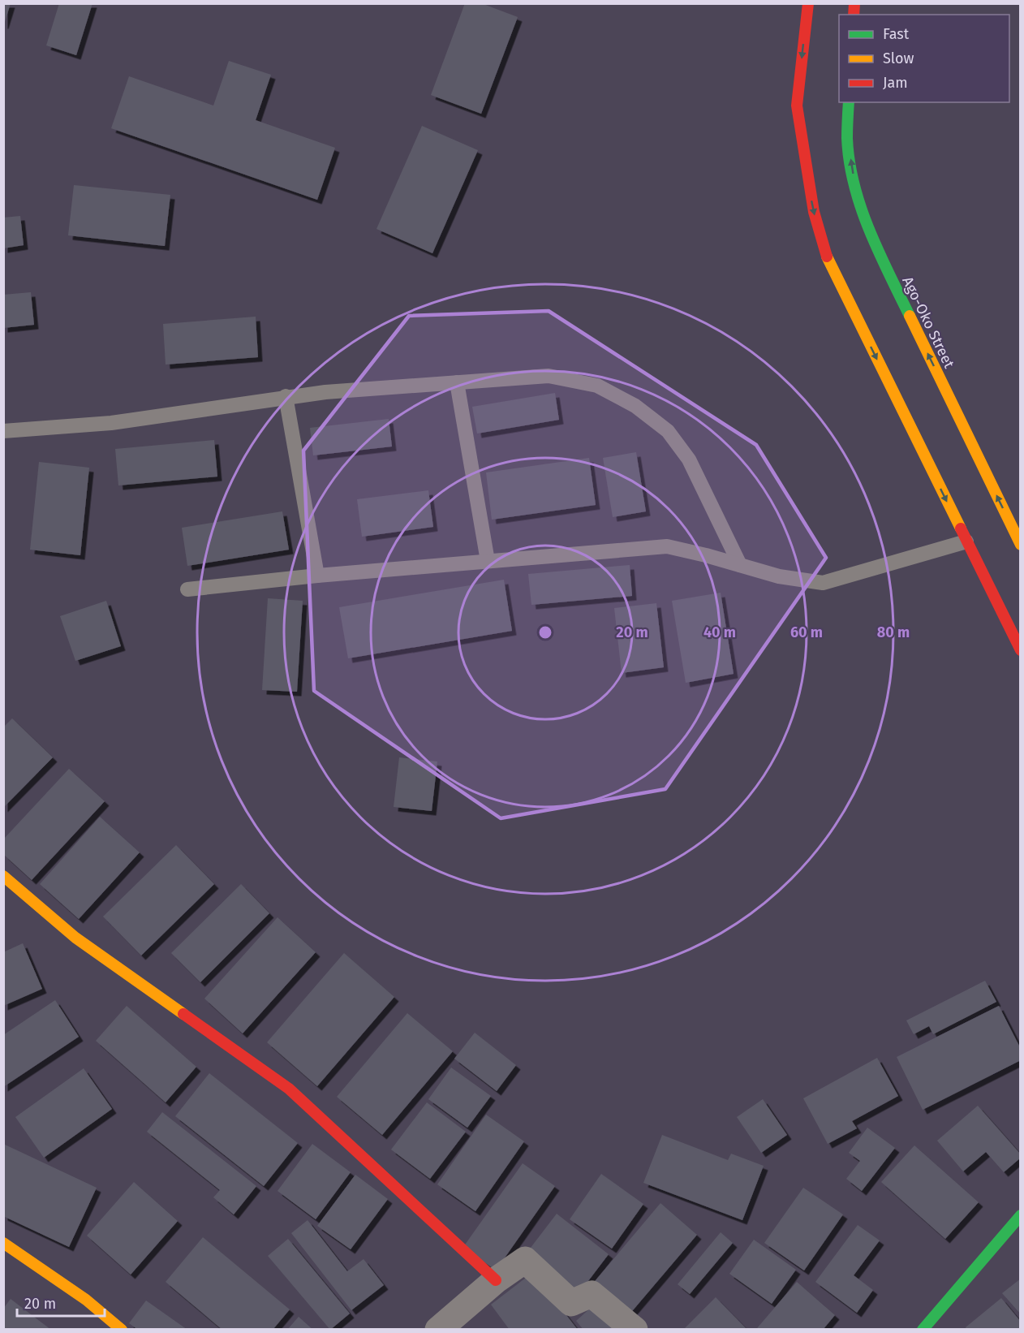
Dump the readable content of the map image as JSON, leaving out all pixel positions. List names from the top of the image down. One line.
{"streets":{"main road":["Ago-Oko Street"]},"legend":["Fast","Slow","Jam"],"scale_bar":"20 m","rings":["20 m","40 m","60 m","80 m"]}
